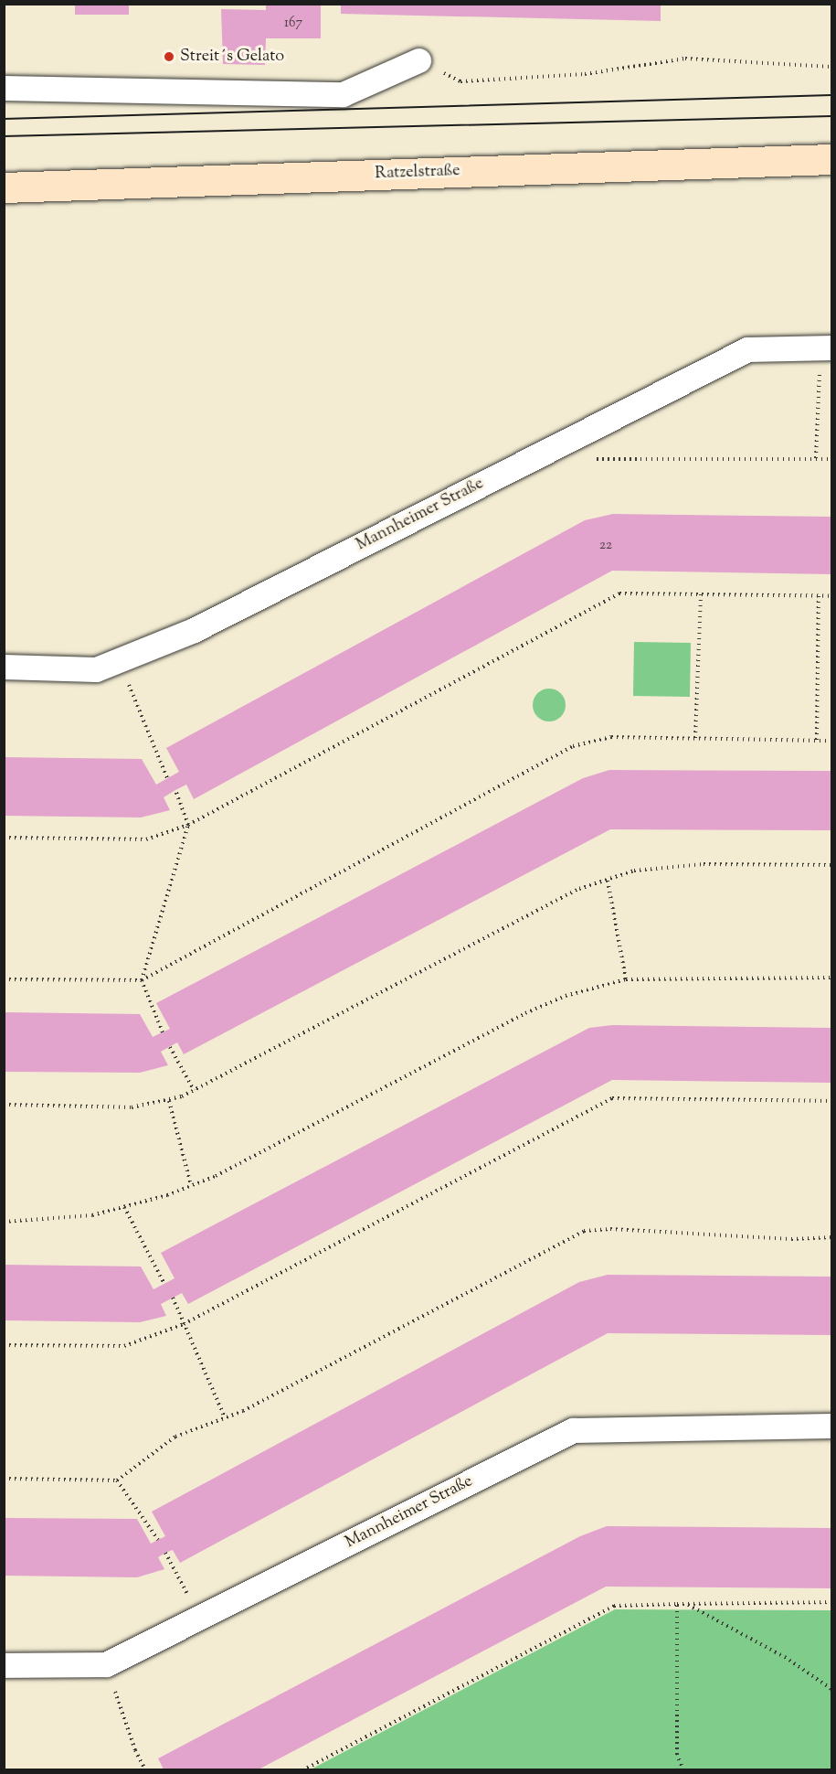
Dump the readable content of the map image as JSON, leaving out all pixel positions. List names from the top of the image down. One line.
{"streets":{"main road":["Ratzelstraße"],"street":["Mannheimer Straße"]},"places":["Streit´s Gelato"],"house_numbers":["167","22"]}
